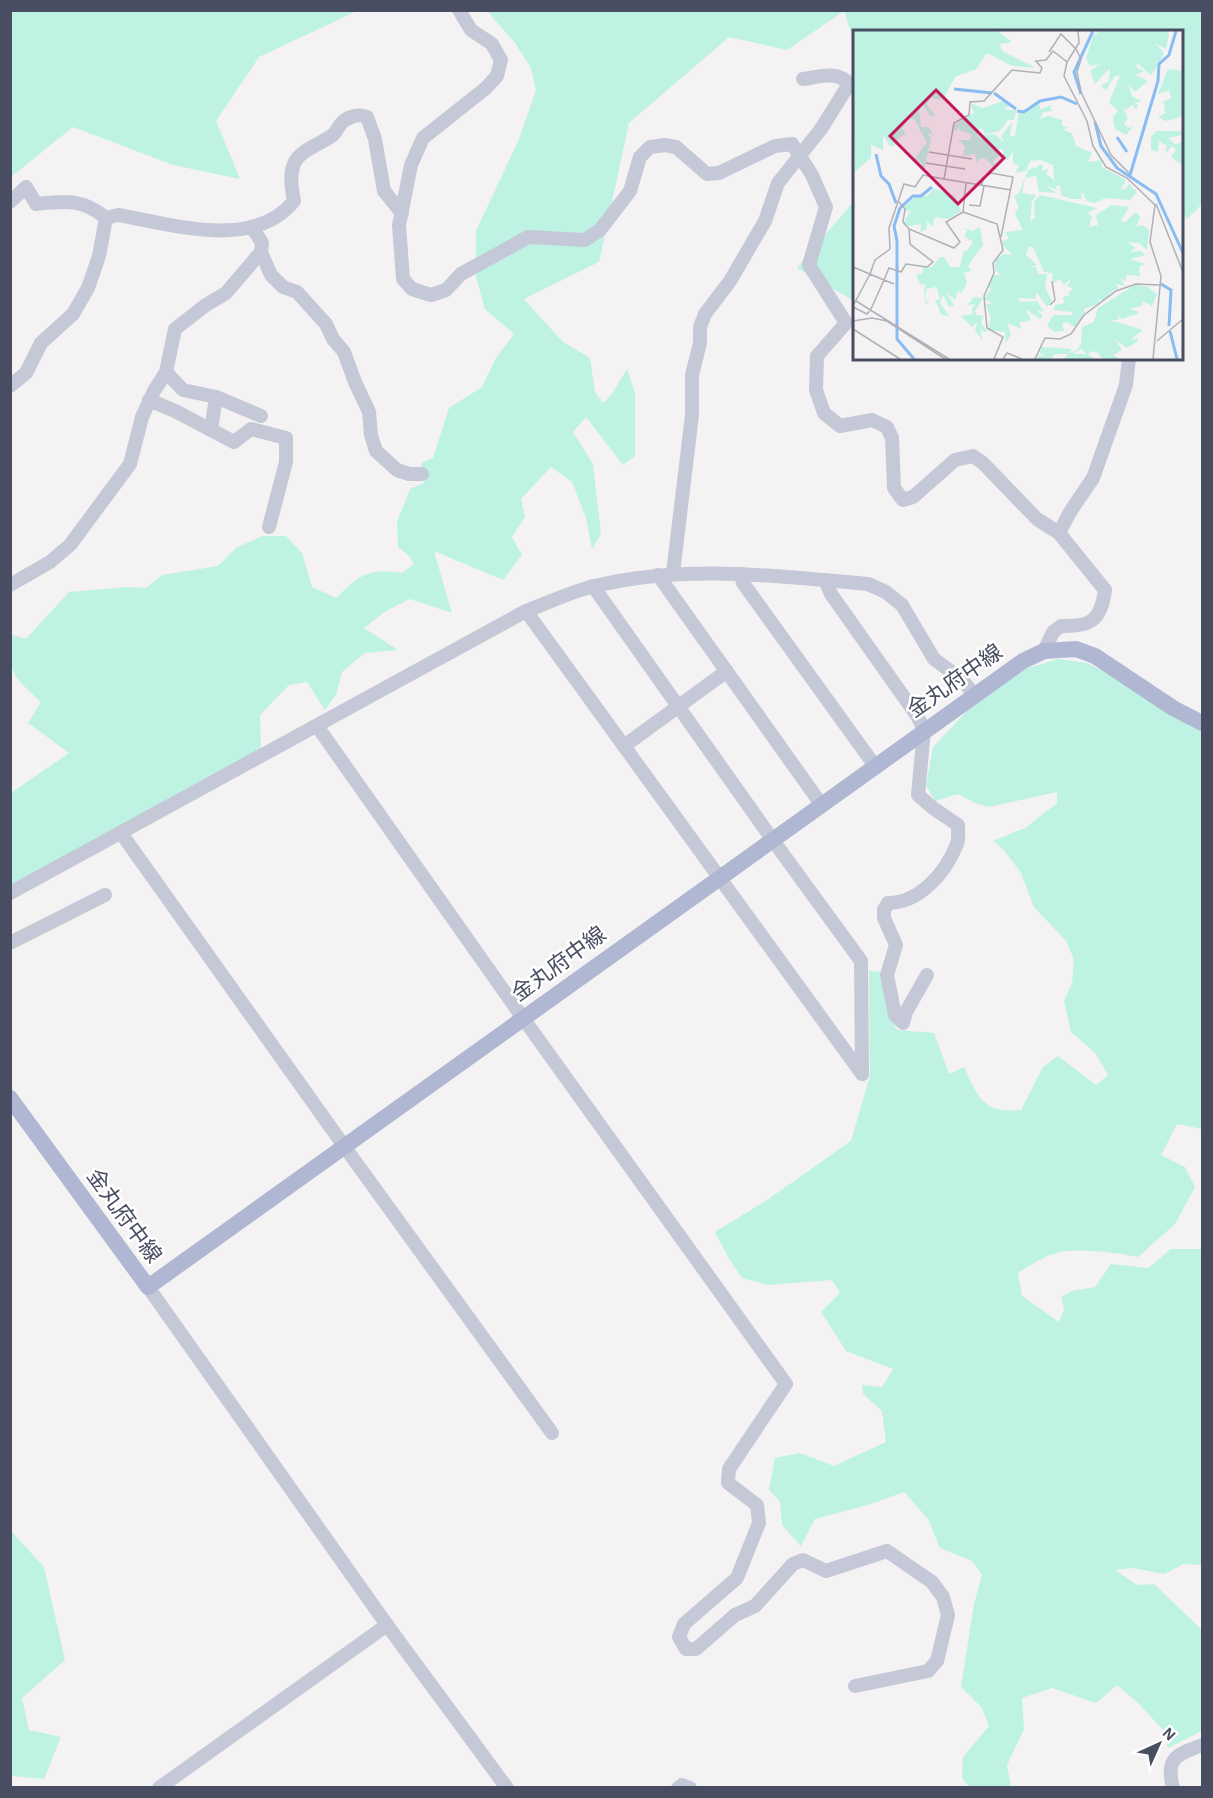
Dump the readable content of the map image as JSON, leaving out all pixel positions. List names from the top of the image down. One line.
{"streets":{"main road":["金丸府中線"]},"north":"top right"}
